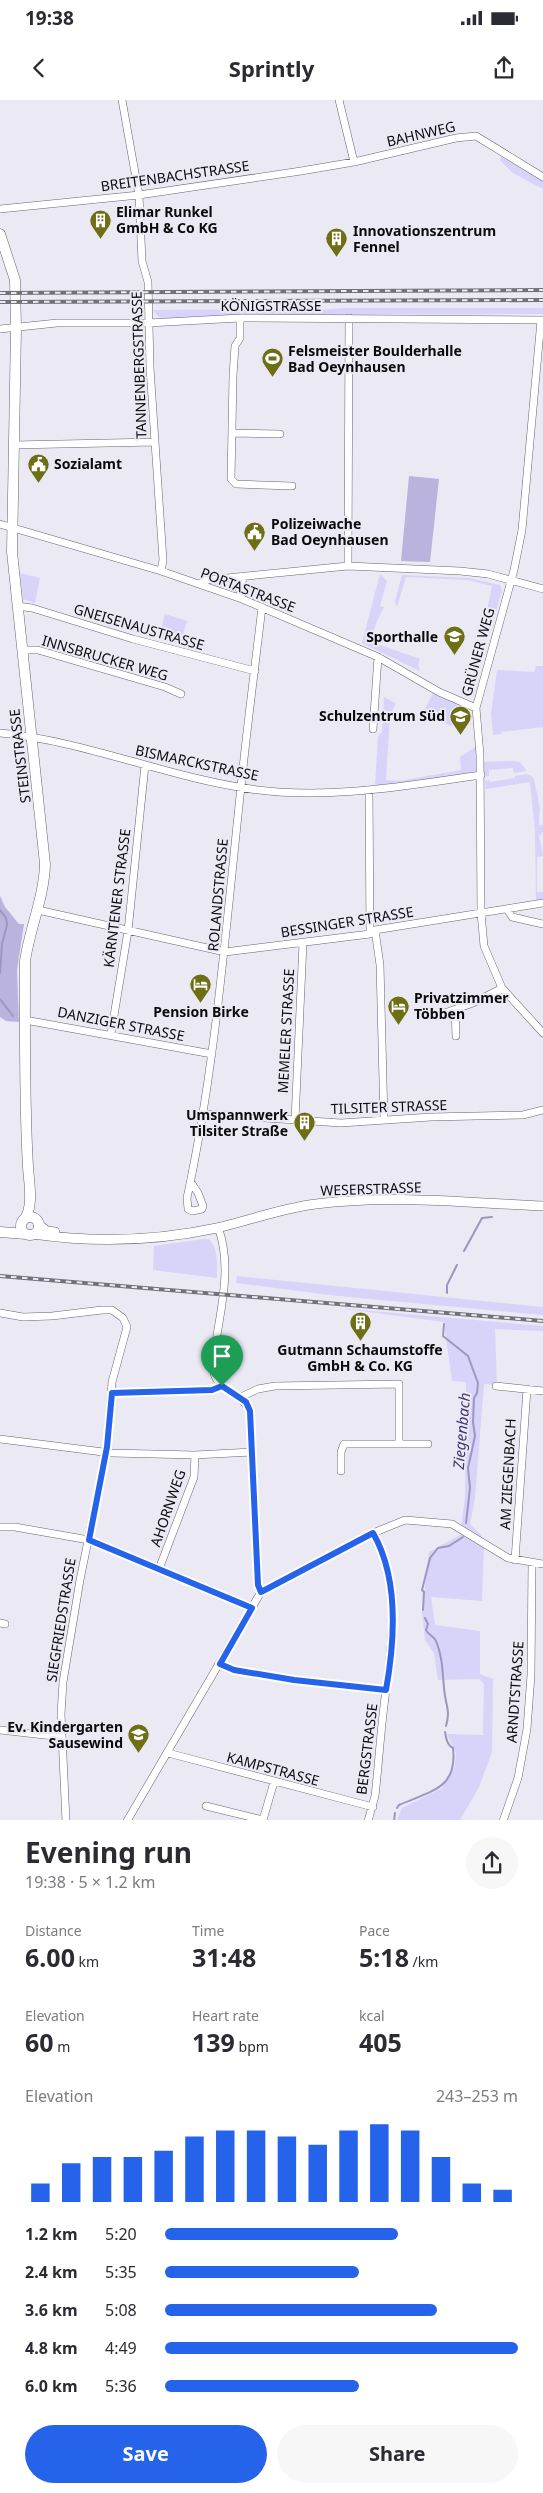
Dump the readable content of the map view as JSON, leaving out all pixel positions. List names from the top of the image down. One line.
{"streets":{"main road":["STEINSTRASSE","WESERSTRASSE"],"street":["BAHNWEG","BREITENBACHSTRASSE","KÖNIGSTRASSE","TANNENBERGSTRASSE","PORTASTRASSE","GNEISENAUSTRASSE","GRÜNER WEG","INNSBRUCKER WEG","BISMARCKSTRASSE","ROLANDSTRASSE","KÄRNTENER STRASSE","BESSINGER STRASSE","DANZIGER STRASSE","MEMELER STRASSE","TILSITER STRASSE","AM ZIEGENBACH","AHORNWEG","SIEGFRIEDSTRASSE","ARNDTSTRASSE","BERGSTRASSE","KAMPSTRASSE"]},"crossings":[["BAHNWEG","BREITENBACHSTRASSE"],["BREITENBACHSTRASSE","TANNENBERGSTRASSE"],["KÖNIGSTRASSE","TANNENBERGSTRASSE"],["KÖNIGSTRASSE","GRÜNER WEG"],["KÖNIGSTRASSE","STEINSTRASSE"],["TANNENBERGSTRASSE","PORTASTRASSE"],["PORTASTRASSE","GRÜNER WEG"],["PORTASTRASSE","STEINSTRASSE"],["PORTASTRASSE","ROLANDSTRASSE"],["GNEISENAUSTRASSE","STEINSTRASSE"],["GNEISENAUSTRASSE","ROLANDSTRASSE"],["GRÜNER WEG","BISMARCKSTRASSE"],["GRÜNER WEG","BESSINGER STRASSE"],["INNSBRUCKER WEG","STEINSTRASSE"],["STEINSTRASSE","BISMARCKSTRASSE"],["STEINSTRASSE","BESSINGER STRASSE"],["STEINSTRASSE","DANZIGER STRASSE"],["STEINSTRASSE","WESERSTRASSE"],["BISMARCKSTRASSE","ROLANDSTRASSE"],["BISMARCKSTRASSE","KÄRNTENER STRASSE"],["ROLANDSTRASSE","BESSINGER STRASSE"],["ROLANDSTRASSE","DANZIGER STRASSE"],["ROLANDSTRASSE","TILSITER STRASSE"],["KÄRNTENER STRASSE","BESSINGER STRASSE"],["KÄRNTENER STRASSE","DANZIGER STRASSE"],["BESSINGER STRASSE","MEMELER STRASSE"],["MEMELER STRASSE","TILSITER STRASSE"],["BERGSTRASSE","KAMPSTRASSE"]],"water":["Ziegenbach"],"places":{"building":["Elimar Runkel GmbH & Co KG","Innovationszentrum Fennel","Umspannwerk Tilsiter Straße","Gutmann Schaumstoffe GmbH & Co. KG"],"sports":["Felsmeister Boulderhalle Bad Oeynhausen"],"public building":["Sozialamt","Polizeiwache Bad Oeynhausen"],"school or university":["Sporthalle","Schulzentrum Süd","Ev. Kindergarten Sausewind"],"hotel":["Pension Birke","Privatzimmer Többen"]},"page":{"status":"19:38","header":"Sprintly","heading":["Evening run","19:38 · 5 × 1.2 km"],"stats":[["Distance","6.00 km"],["Time","31:48"],["Pace","5:18 /km"],["Elevation","60 m"],["Heart rate","139 bpm"],["kcal","405"]],"chart":["Elevation","243–253 m"],"list":[{"name":"1.2 km","note":"5:20"},{"name":"2.4 km","note":"5:35"},{"name":"3.6 km","note":"5:08"},{"name":"4.8 km","note":"4:49"},{"name":"6.0 km","note":"5:36"}],"buttons":["Save","Share"]}}
